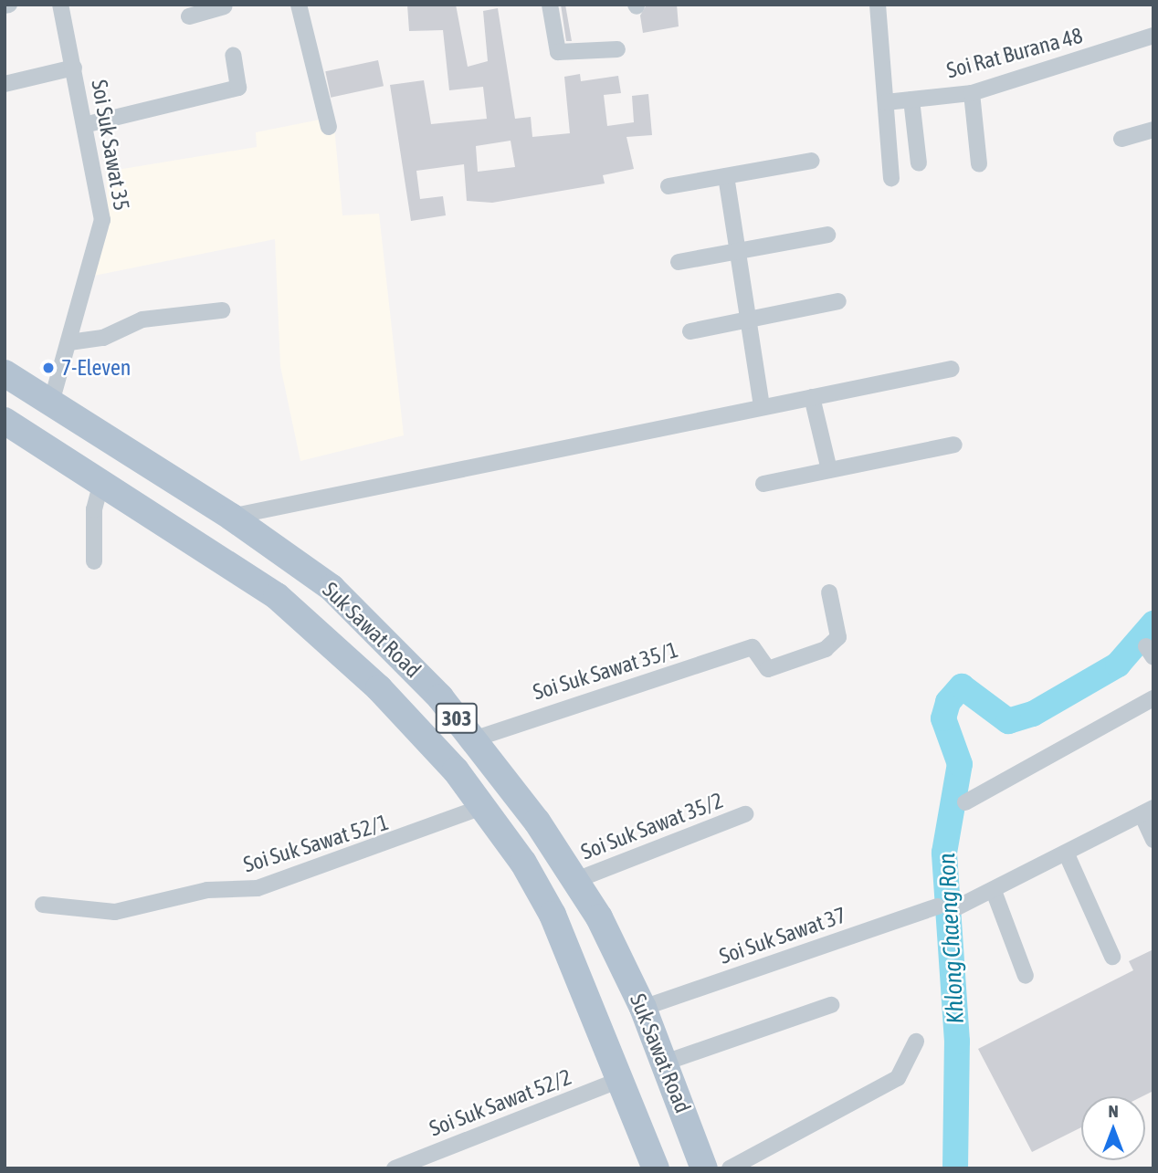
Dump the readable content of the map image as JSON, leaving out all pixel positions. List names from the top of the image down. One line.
{"streets":{"main road":["Suk Sawat Road","303"],"street":["Soi Rat Burana 48","Soi Suk Sawat 35","Soi Suk Sawat 35/1","Soi Suk Sawat 35/2","Soi Suk Sawat 52/1","Soi Suk Sawat 37","Soi Suk Sawat 52/2"]},"crossings":[["Soi Suk Sawat 35","Suk Sawat Road"],["Suk Sawat Road","Soi Suk Sawat 35/1"],["Suk Sawat Road","Soi Suk Sawat 35/2"],["Suk Sawat Road","Soi Suk Sawat 52/1"],["Suk Sawat Road","Soi Suk Sawat 37"],["Suk Sawat Road","Soi Suk Sawat 52/2"]],"water":["Khlong Chaeng Ron"],"places":["7-Eleven"],"north":"top"}
